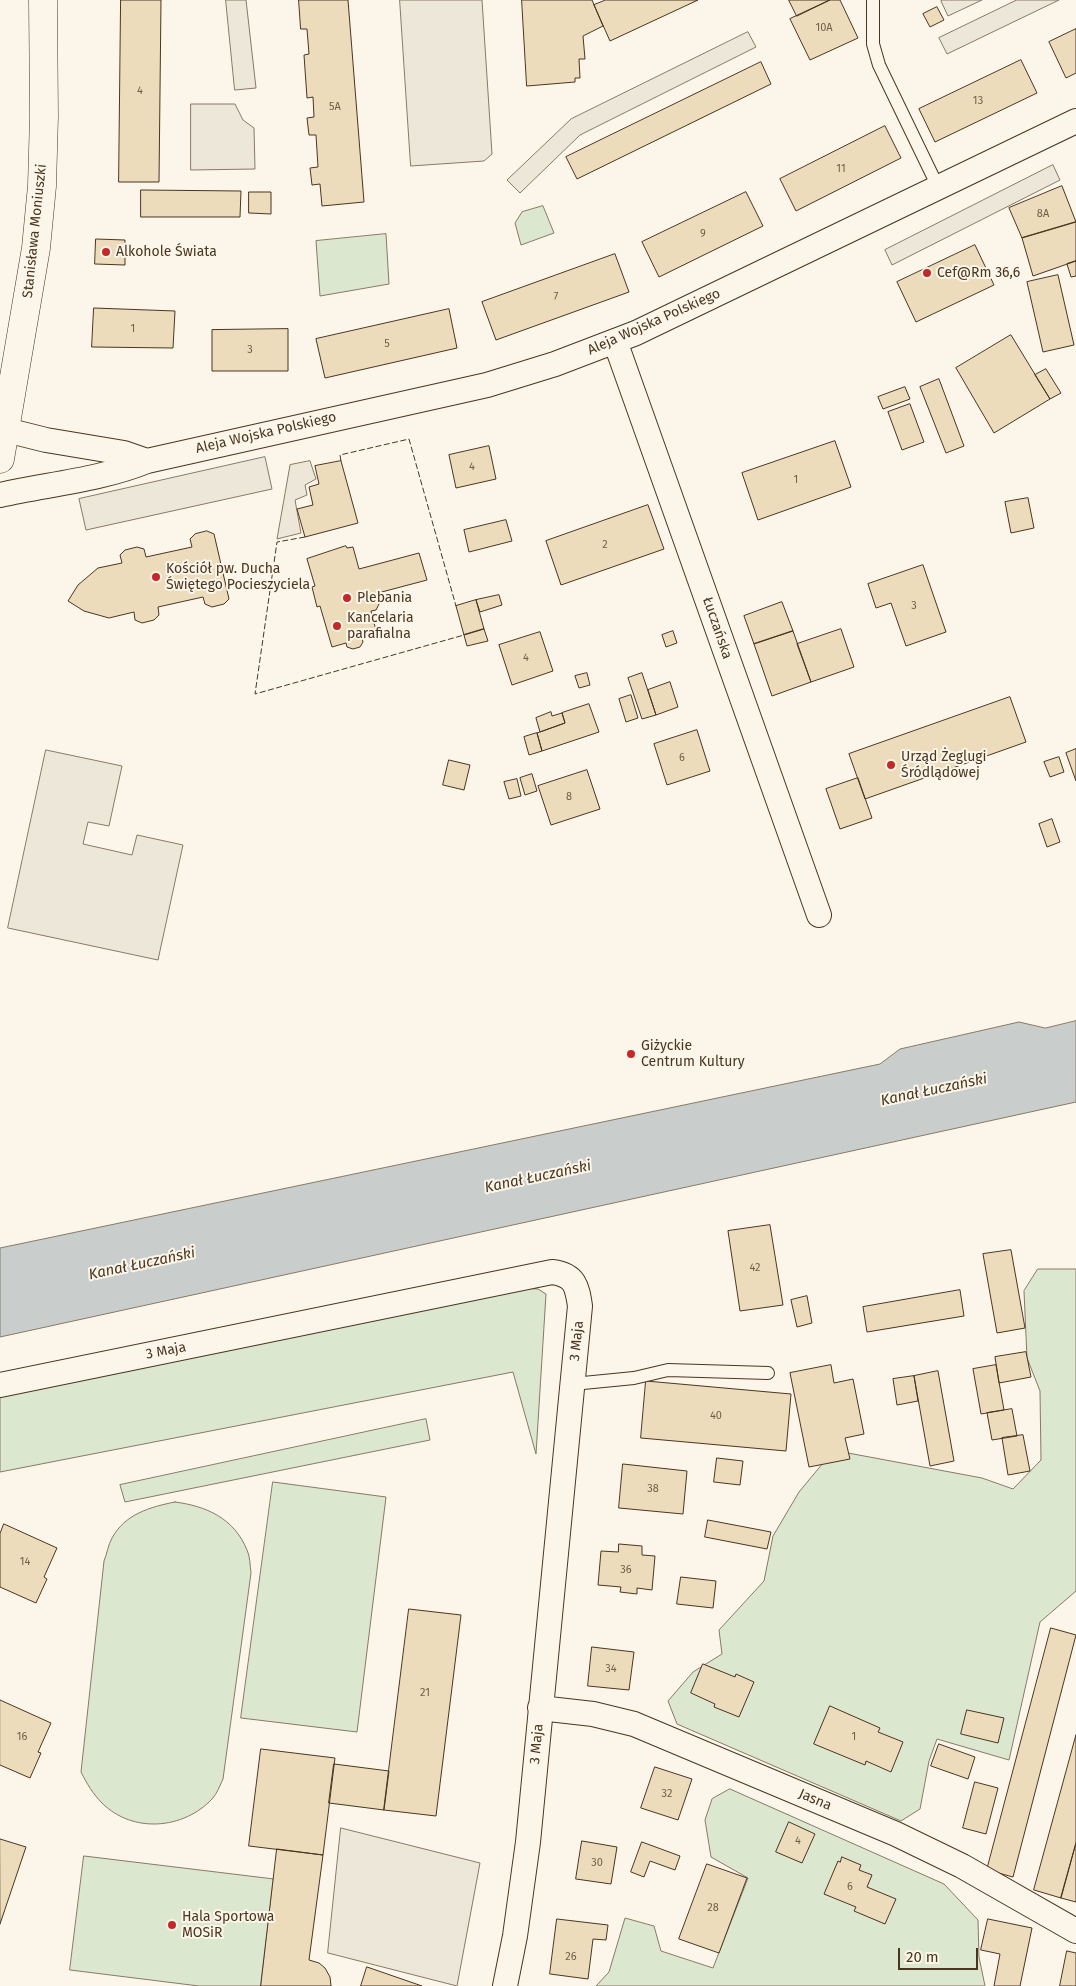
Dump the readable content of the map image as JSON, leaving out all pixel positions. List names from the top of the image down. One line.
{"streets":{"street":["Stanisława Moniuszki","Aleja Wojska Polskiego","Łuczańska","3 Maja","Jasna"]},"crossings":[["Aleja Wojska Polskiego","Łuczańska"],["3 Maja","Jasna"]],"water":["Kanał Łuczański"],"places":["Alkohole Świata","Cef@Rm 36,6","Kościół pw. Ducha Świętego Pocieszyciela","Plebania","Kancelaria parafialna","Urząd Żeglugi Śródlądowej","Giżyckie Centrum Kultury","Hala Sportowa MOSiR"],"house_numbers":["10A","4","13","5A","11","8A","9","7","1","5","3","4","1","2","3","4","6","8","42","40","38","14","36","34","21","16","1","32","4","30","6","28","26"],"scale_bar":"20 m"}
